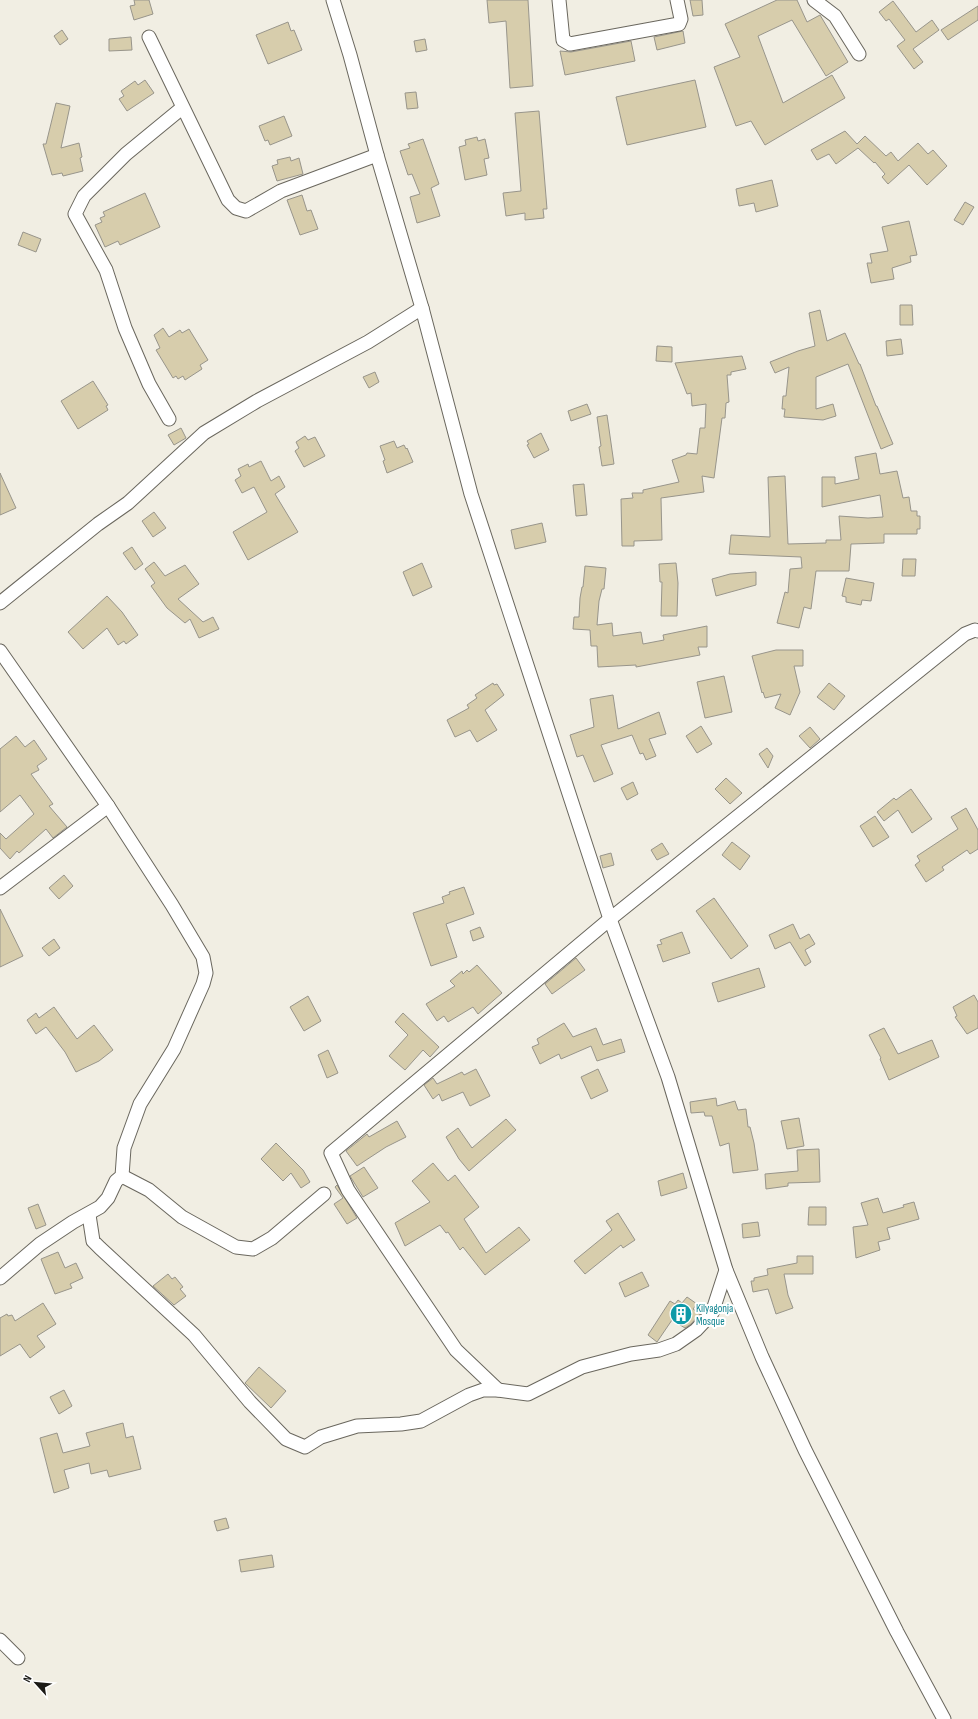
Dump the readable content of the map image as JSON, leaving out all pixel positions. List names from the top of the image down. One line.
{"places":{"building":["Kilyagonja Mosque"]},"north":"top left"}
